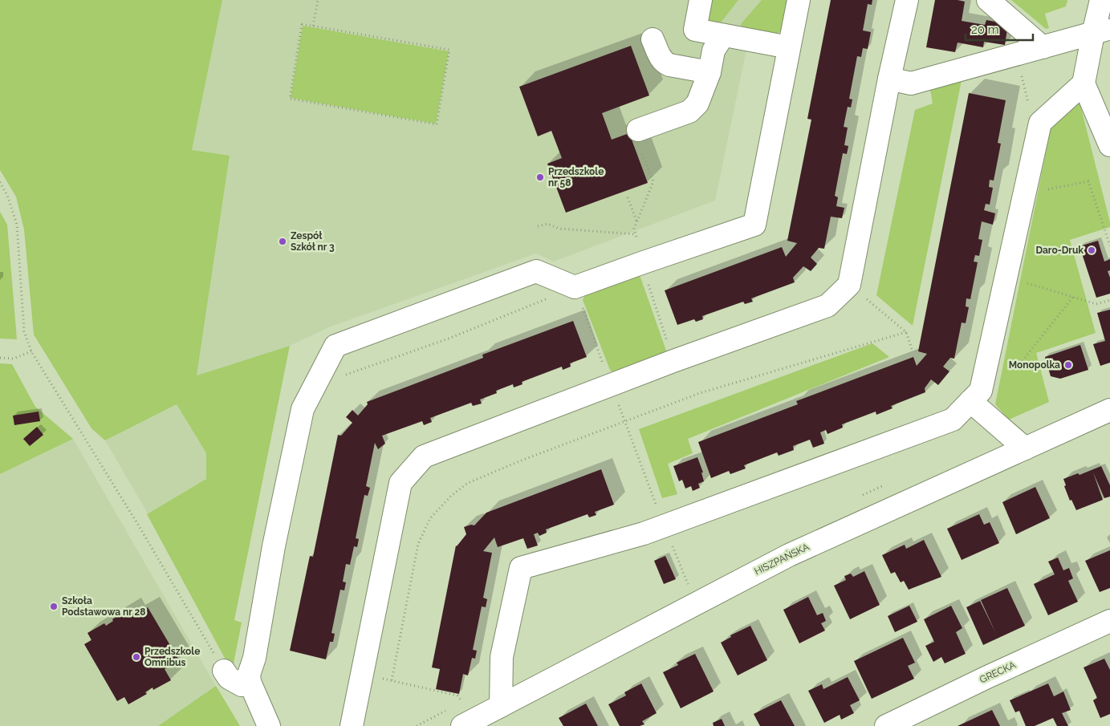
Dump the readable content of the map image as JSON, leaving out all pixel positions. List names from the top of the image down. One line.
{"streets":{"street":["HISZPAŃSKA","GRECKA"]},"places":["Przedszkole nr 58","Zespół Szkół nr 3","Daro-Druk","Monopolka","Szkoła Podstawowa nr 28","Przedszkole Omnibus"],"scale_bar":"20 m"}
